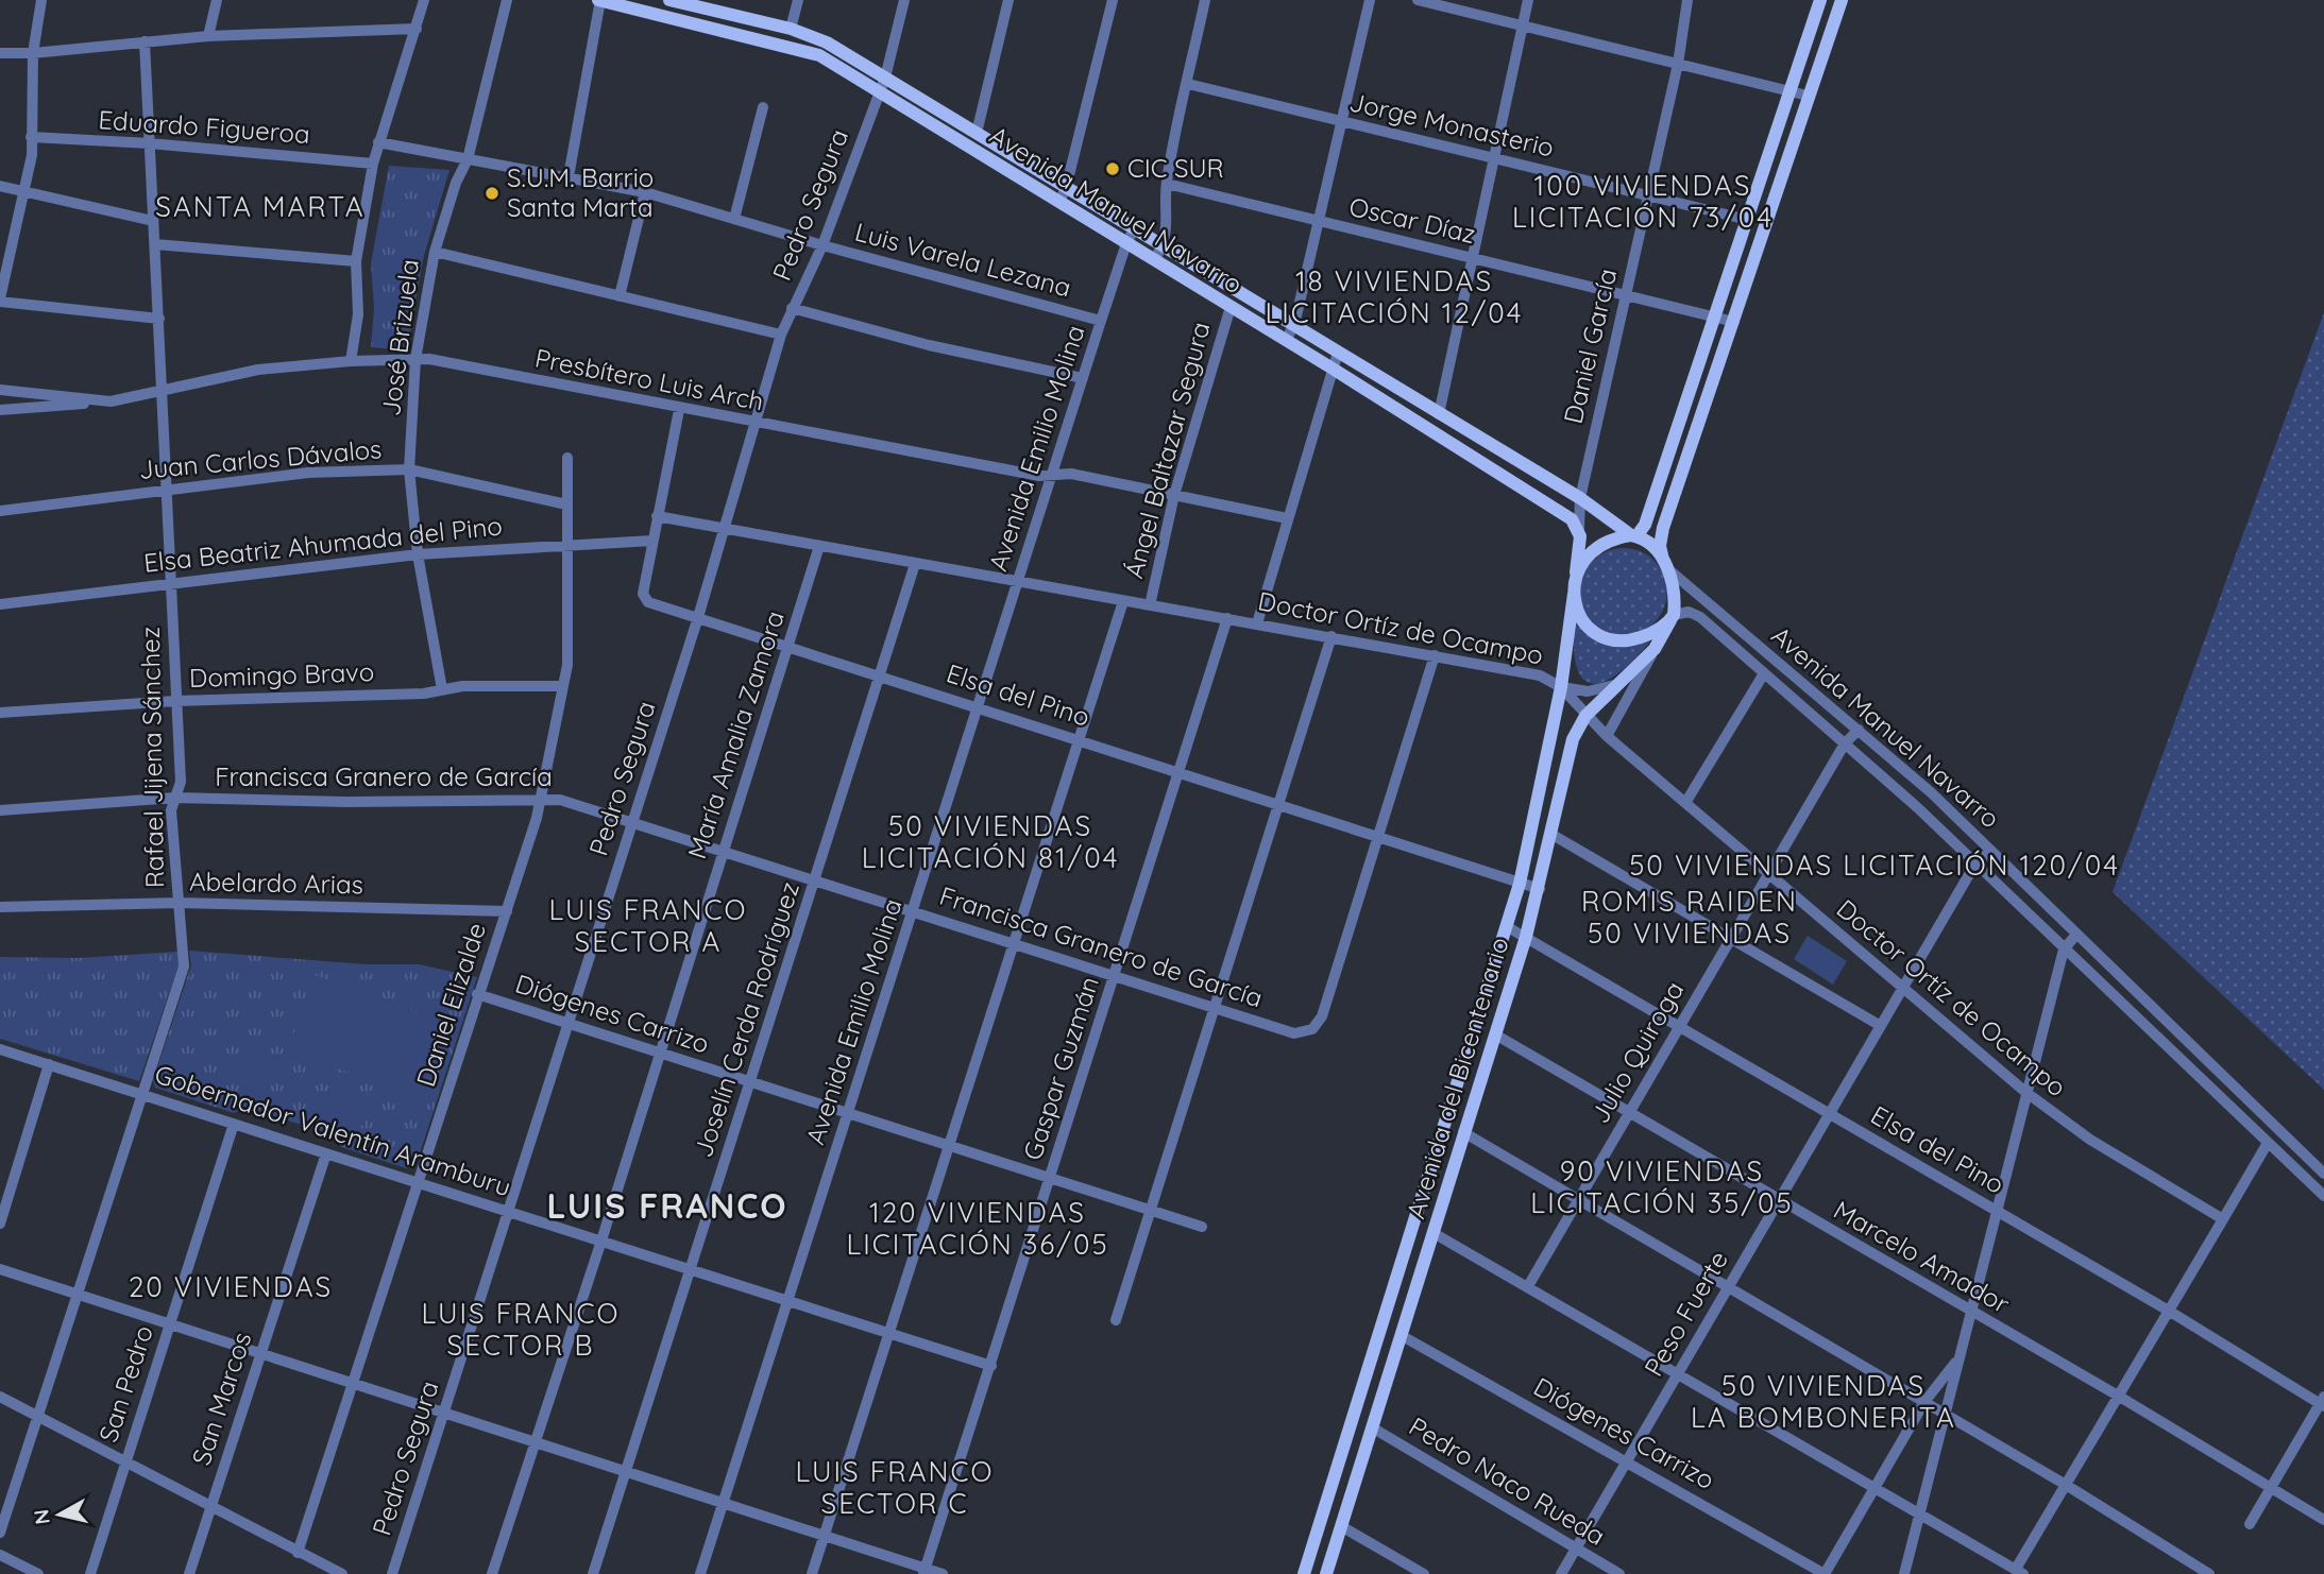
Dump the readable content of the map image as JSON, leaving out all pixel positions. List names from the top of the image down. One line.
{"streets":{"main road":["Avenida Manuel Navarro","Avenida del Bicentenario"],"street":["Jorge Monasterio","Eduardo Figueroa","Pedro Segura","Oscar Díaz","Luis Varela Lezana","José Brizuela","Daniel García","Presbítero Luis Arch","Avenida Emilio Molina","Ángel Baltazar Segura","Juan Carlos Dávalos","Elsa Beatriz Ahumada del Pino","Doctor Ortíz de Ocampo","Domingo Bravo","Elsa del Pino","María Amalia Zamora","Rafael Jijena Sánchez","Francisca Granero de García","Abelardo Arias","Daniel Elizalde","Diógenes Carrizo","Joselín Cerda Rodríguez","Julio Quiroga","Gaspar Guzmán","Gobernador Valentín Aramburu","Marcelo Amador","Peso Fuerte","San Pedro","San Marcos","Pedro Naco Rueda"]},"crossings":[["Jorge Monasterio","Daniel García"],["Eduardo Figueroa","Rafael Jijena Sánchez"],["Pedro Segura","Avenida Manuel Navarro"],["Pedro Segura","Luis Varela Lezana"],["Pedro Segura","Presbítero Luis Arch"],["Pedro Segura","Doctor Ortíz de Ocampo"],["Pedro Segura","Elsa del Pino"],["Pedro Segura","Francisca Granero de García"],["Pedro Segura","Diógenes Carrizo"],["Pedro Segura","Gobernador Valentín Aramburu"],["Avenida Manuel Navarro","Daniel García"],["Avenida Manuel Navarro","Avenida Emilio Molina"],["Avenida Manuel Navarro","Ángel Baltazar Segura"],["Avenida Manuel Navarro","Julio Quiroga"],["Avenida Manuel Navarro","Avenida del Bicentenario"],["Avenida Manuel Navarro","Peso Fuerte"],["Oscar Díaz","Daniel García"],["Luis Varela Lezana","José Brizuela"],["Luis Varela Lezana","Avenida Emilio Molina"],["José Brizuela","Presbítero Luis Arch"],["José Brizuela","Juan Carlos Dávalos"],["José Brizuela","Elsa Beatriz Ahumada del Pino"],["José Brizuela","Domingo Bravo"],["Presbítero Luis Arch","Avenida Emilio Molina"],["Presbítero Luis Arch","Ángel Baltazar Segura"],["Presbítero Luis Arch","Rafael Jijena Sánchez"],["Avenida Emilio Molina","Doctor Ortíz de Ocampo"],["Avenida Emilio Molina","Elsa del Pino"],["Avenida Emilio Molina","Francisca Granero de García"],["Avenida Emilio Molina","Diógenes Carrizo"],["Avenida Emilio Molina","Gobernador Valentín Aramburu"],["Ángel Baltazar Segura","Doctor Ortíz de Ocampo"],["Ángel Baltazar Segura","Elsa del Pino"],["Ángel Baltazar Segura","Francisca Granero de García"],["Ángel Baltazar Segura","Diógenes Carrizo"],["Ángel Baltazar Segura","Gobernador Valentín Aramburu"],["Juan Carlos Dávalos","Rafael Jijena Sánchez"],["Juan Carlos Dávalos","Daniel Elizalde"],["Elsa Beatriz Ahumada del Pino","Elsa del Pino"],["Elsa Beatriz Ahumada del Pino","Rafael Jijena Sánchez"],["Elsa Beatriz Ahumada del Pino","Daniel Elizalde"],["Doctor Ortíz de Ocampo","María Amalia Zamora"],["Doctor Ortíz de Ocampo","Joselín Cerda Rodríguez"],["Doctor Ortíz de Ocampo","Julio Quiroga"],["Doctor Ortíz de Ocampo","Gaspar Guzmán"],["Doctor Ortíz de Ocampo","Avenida del Bicentenario"],["Doctor Ortíz de Ocampo","Peso Fuerte"],["Domingo Bravo","Rafael Jijena Sánchez"],["Domingo Bravo","Daniel Elizalde"],["Elsa del Pino","María Amalia Zamora"],["Elsa del Pino","Francisca Granero de García"],["Elsa del Pino","Joselín Cerda Rodríguez"],["Elsa del Pino","Julio Quiroga"],["Elsa del Pino","Gaspar Guzmán"],["Elsa del Pino","Avenida del Bicentenario"],["Elsa del Pino","Peso Fuerte"],["María Amalia Zamora","Francisca Granero de García"],["María Amalia Zamora","Diógenes Carrizo"],["María Amalia Zamora","Gobernador Valentín Aramburu"],["Rafael Jijena Sánchez","Francisca Granero de García"],["Rafael Jijena Sánchez","Abelardo Arias"],["Rafael Jijena Sánchez","Gobernador Valentín Aramburu"],["Francisca Granero de García","Daniel Elizalde"],["Francisca Granero de García","Joselín Cerda Rodríguez"],["Francisca Granero de García","Gaspar Guzmán"],["Abelardo Arias","Daniel Elizalde"],["Daniel Elizalde","Diógenes Carrizo"],["Daniel Elizalde","Gobernador Valentín Aramburu"],["Diógenes Carrizo","Joselín Cerda Rodríguez"],["Diógenes Carrizo","Gaspar Guzmán"],["Diógenes Carrizo","Avenida del Bicentenario"],["Diógenes Carrizo","Peso Fuerte"],["Joselín Cerda Rodríguez","Gobernador Valentín Aramburu"],["Julio Quiroga","Marcelo Amador"],["Gaspar Guzmán","Gobernador Valentín Aramburu"],["Avenida del Bicentenario","Marcelo Amador"],["Avenida del Bicentenario","Pedro Naco Rueda"],["Gobernador Valentín Aramburu","San Pedro"],["Gobernador Valentín Aramburu","San Marcos"],["Marcelo Amador","Peso Fuerte"],["Peso Fuerte","Pedro Naco Rueda"]],"districts":["100 VIVIENDAS LICITACIÓN 73/04","SANTA MARTA","18 VIVIENDAS LICITACIÓN 12/04","50 VIVIENDAS LICITACIÓN 81/04","50 VIVIENDAS LICITACIÓN 120/04","ROMIS RAIDEN 50 VIVIENDAS","LUIS FRANCO SECTOR A","90 VIVIENDAS LICITACIÓN 35/05","LUIS FRANCO","120 VIVIENDAS LICITACIÓN 36/05","20 VIVIENDAS","LUIS FRANCO SECTOR B","50 VIVIENDAS LA BOMBONERITA","LUIS FRANCO SECTOR C"],"places":["CIC SUR","S.U.M. Barrio Santa Marta"],"north":"left"}
